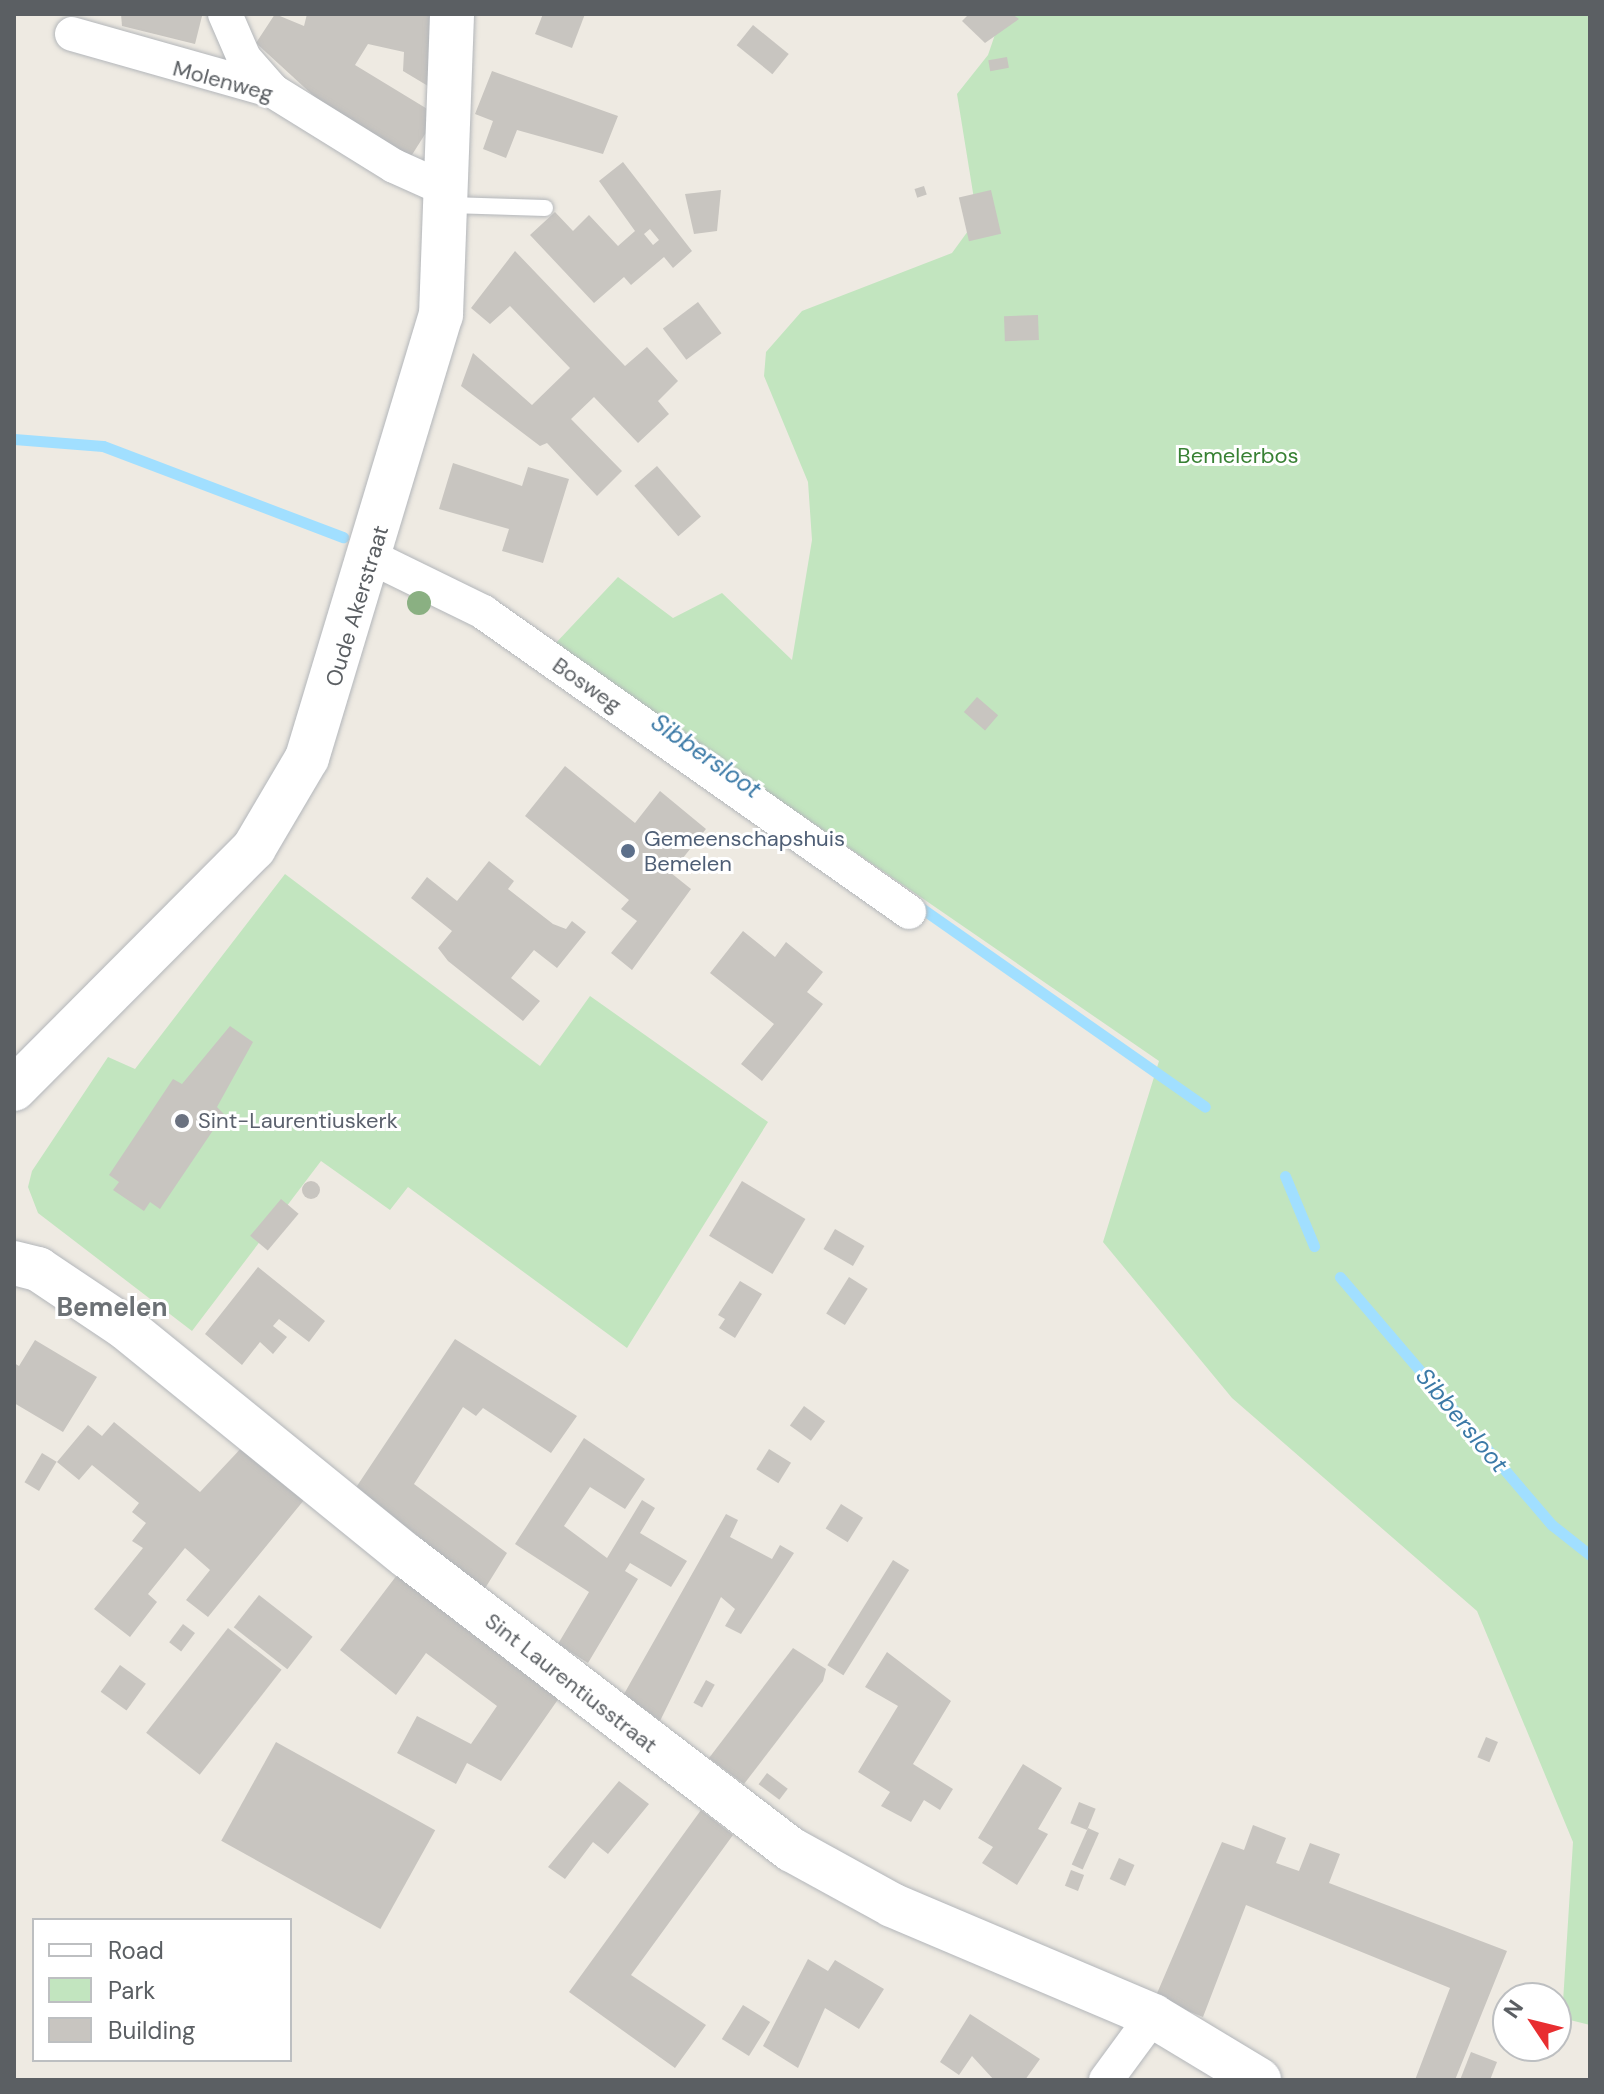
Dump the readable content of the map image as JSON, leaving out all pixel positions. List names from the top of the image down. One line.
{"streets":{"street":["Molenweg","Oude Akerstraat","Bosweg","Sint Laurentiusstraat"]},"crossings":[["Molenweg","Oude Akerstraat"],["Oude Akerstraat","Bosweg"]],"districts":["Bemelen"],"water":["Sibbersloot"],"parks":["Bemelerbos"],"places":["Gemeenschapshuis Bemelen","Sint-Laurentiuskerk"],"legend":["Road","Park","Building"],"north":"top left"}
